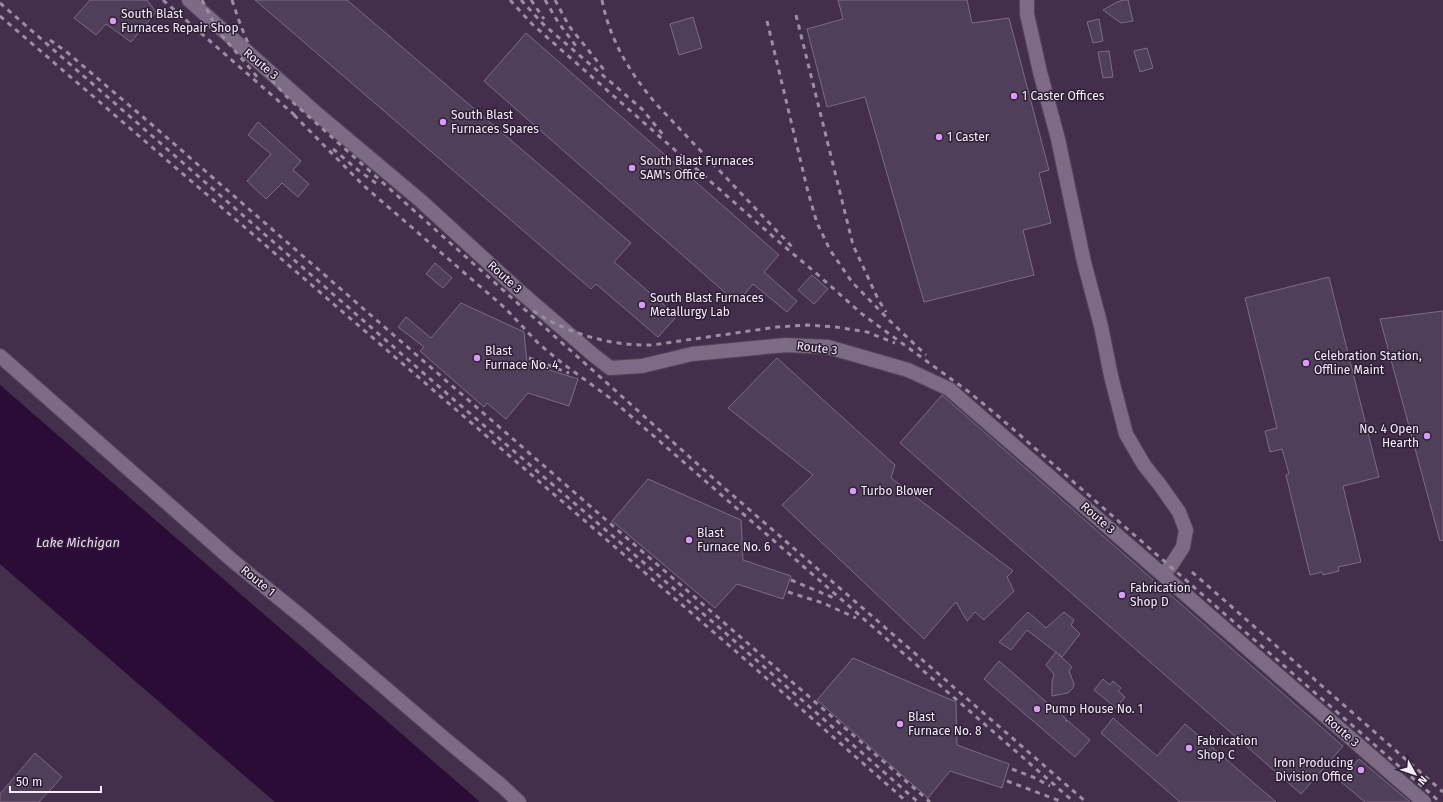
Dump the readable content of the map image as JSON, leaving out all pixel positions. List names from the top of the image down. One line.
{"streets":{"street":["Route 3","Route 1"]},"water":["Lake Michigan"],"places":["South Blast Furnaces Repair Shop","1 Caster Offices","South Blast Furnaces Spares","1 Caster","South Blast Furnaces SAM's Office","South Blast Furnaces Metallurgy Lab","Blast Furnace No. 4","Celebration Station, Offline Maint","No. 4 Open Hearth","Turbo Blower","Blast Furnace No. 6","Fabrication Shop D","Pump House No. 1","Blast Furnace No. 8","Fabrication Shop C","Iron Producing Division Office"],"scale_bar":"50 m","north":"bottom right"}
